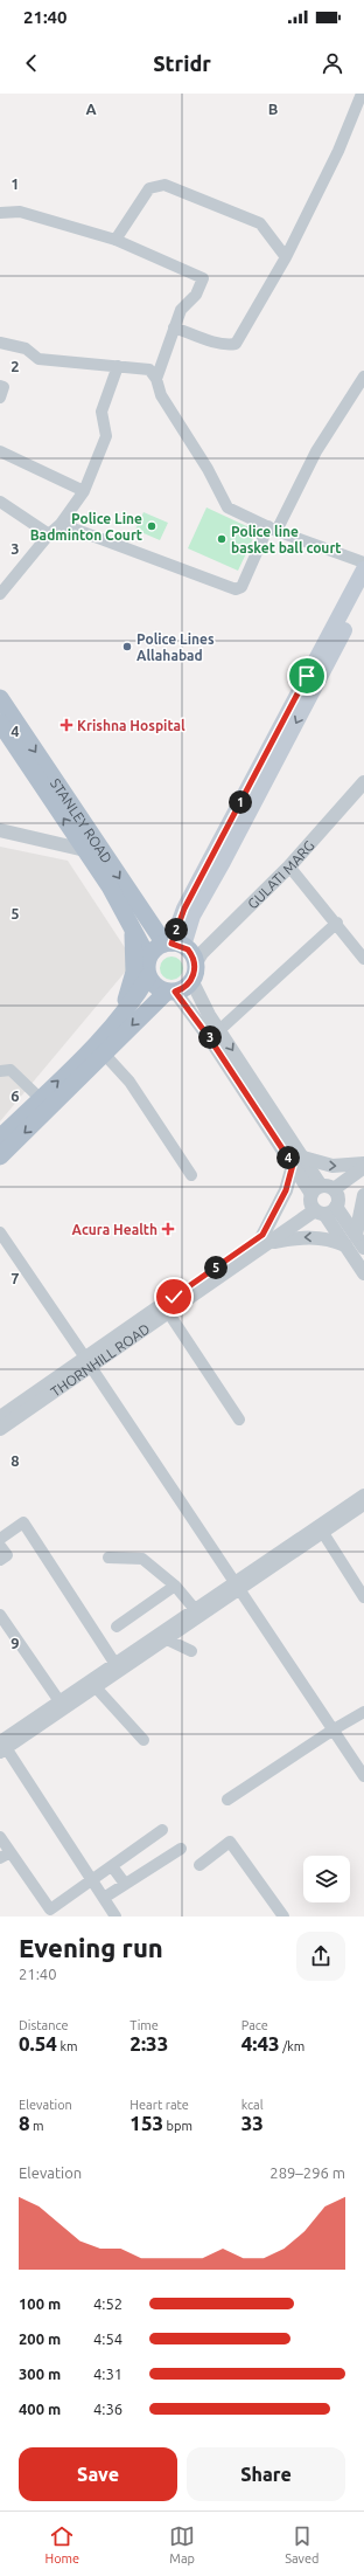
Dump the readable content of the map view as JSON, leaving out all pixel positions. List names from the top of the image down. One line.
{"streets":{"main road":["STANLEY ROAD"],"street":["GULATI MARG","THORNHILL ROAD"]},"crossings":[["STANLEY ROAD","GULATI MARG"]],"places":{"other":["Police Line Badminton Court","Police line basket ball court","Police Lines Allahabad"],"health":["Krishna Hospital","Acura Health"]},"page":{"status":"21:40","header":"Stridr","pins":["1","2","3","4","5"],"heading":["Evening run","21:40"],"stats":[["Distance","0.54 km"],["Time","2:33"],["Pace","4:43 /km"],["Elevation","8 m"],["Heart rate","153 bpm"],["kcal","33"]],"chart":["Elevation","289–296 m"],"list":[{"name":"100 m","note":"4:52"},{"name":"200 m","note":"4:54"},{"name":"300 m","note":"4:31"},{"name":"400 m","note":"4:36"}],"buttons":["Save","Share"],"tabs":["Home","Map","Saved"]},"grid":{"columns":["A","B"],"rows":["1","2","3","4","5","6","7","8","9"]}}
